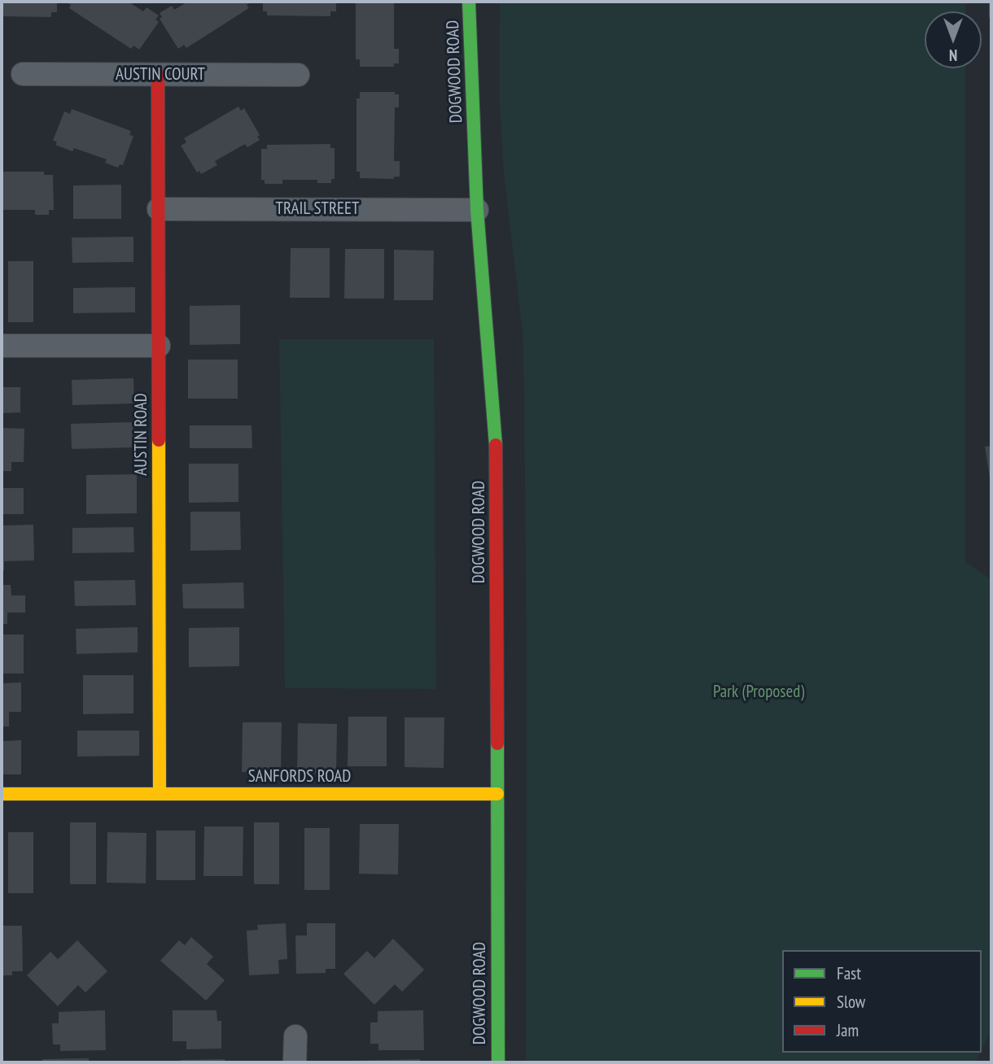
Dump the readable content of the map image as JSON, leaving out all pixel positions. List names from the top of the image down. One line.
{"streets":{"street":["DOGWOOD ROAD","AUSTIN COURT","TRAIL STREET","AUSTIN ROAD","SANFORDS ROAD"]},"crossings":[["DOGWOOD ROAD","TRAIL STREET"],["DOGWOOD ROAD","SANFORDS ROAD"],["AUSTIN COURT","AUSTIN ROAD"],["TRAIL STREET","AUSTIN ROAD"],["AUSTIN ROAD","SANFORDS ROAD"]],"parks":["Park (Proposed)"],"legend":["Fast","Slow","Jam"],"north":"bottom"}
